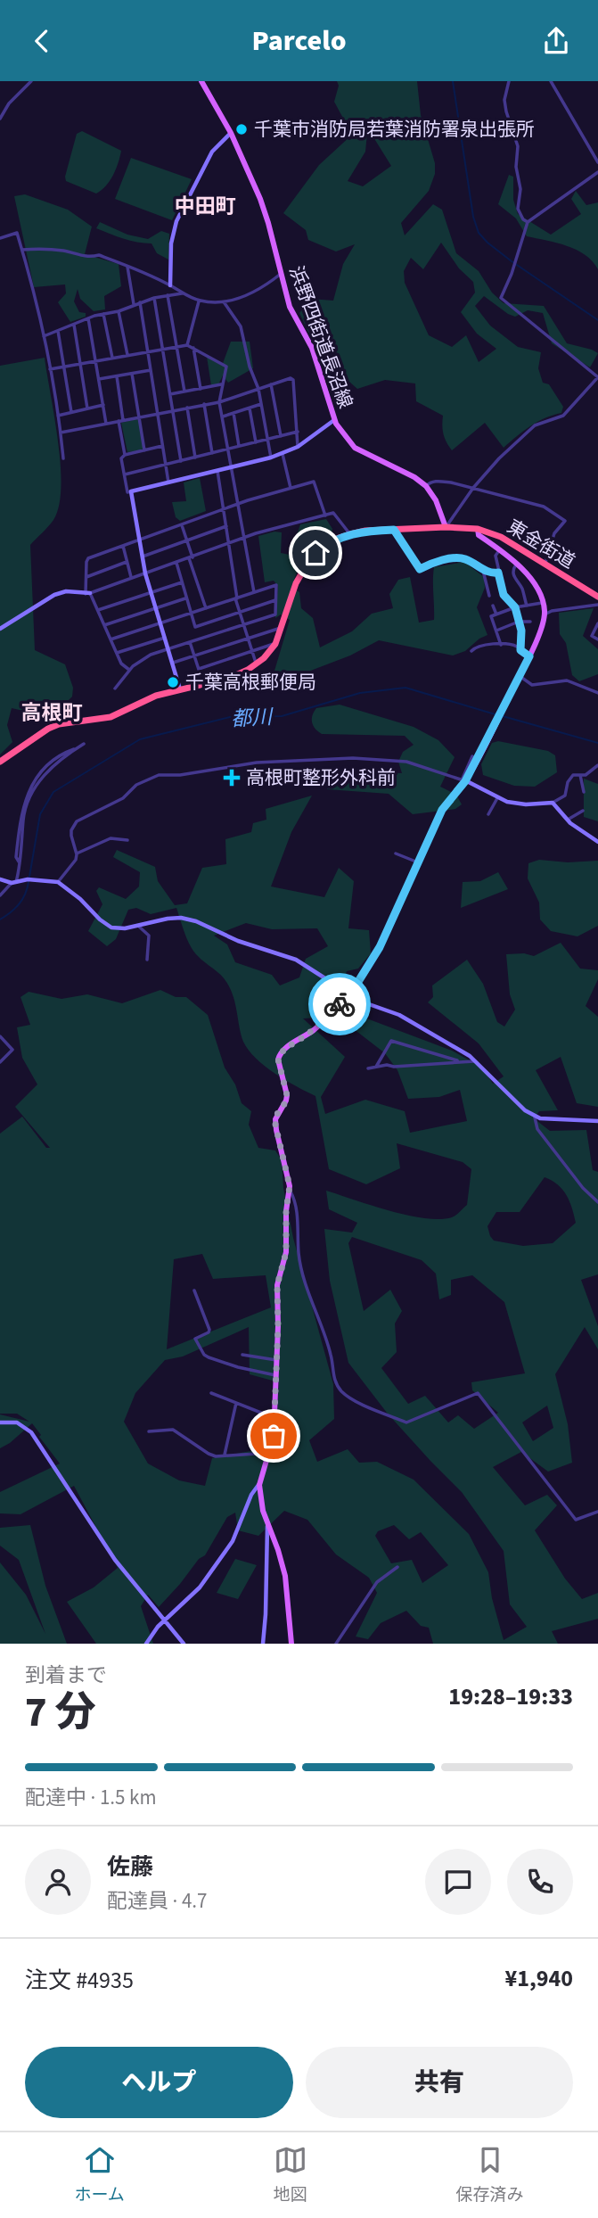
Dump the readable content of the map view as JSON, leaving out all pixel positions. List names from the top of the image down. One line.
{"streets":{"highway":["東金街道"],"main road":["浜野四街道長沼線"]},"crossings":[["浜野四街道長沼線","東金街道"]],"districts":["中田町","高根町"],"water":["都川"],"places":{"other":["千葉市消防局若葉消防署泉出張所","千葉高根郵便局"],"health":["高根町整形外科前"]},"page":{"header":"Parcelo","heading":["7 分","到着まで","19:28–19:33"],"panel":["佐藤","配達員 · 4.7","注文 #4935","¥1,940"],"bar":"配達中 · 1.5 km","buttons":["ヘルプ","共有"],"tabs":["ホーム","地図","保存済み"]}}
